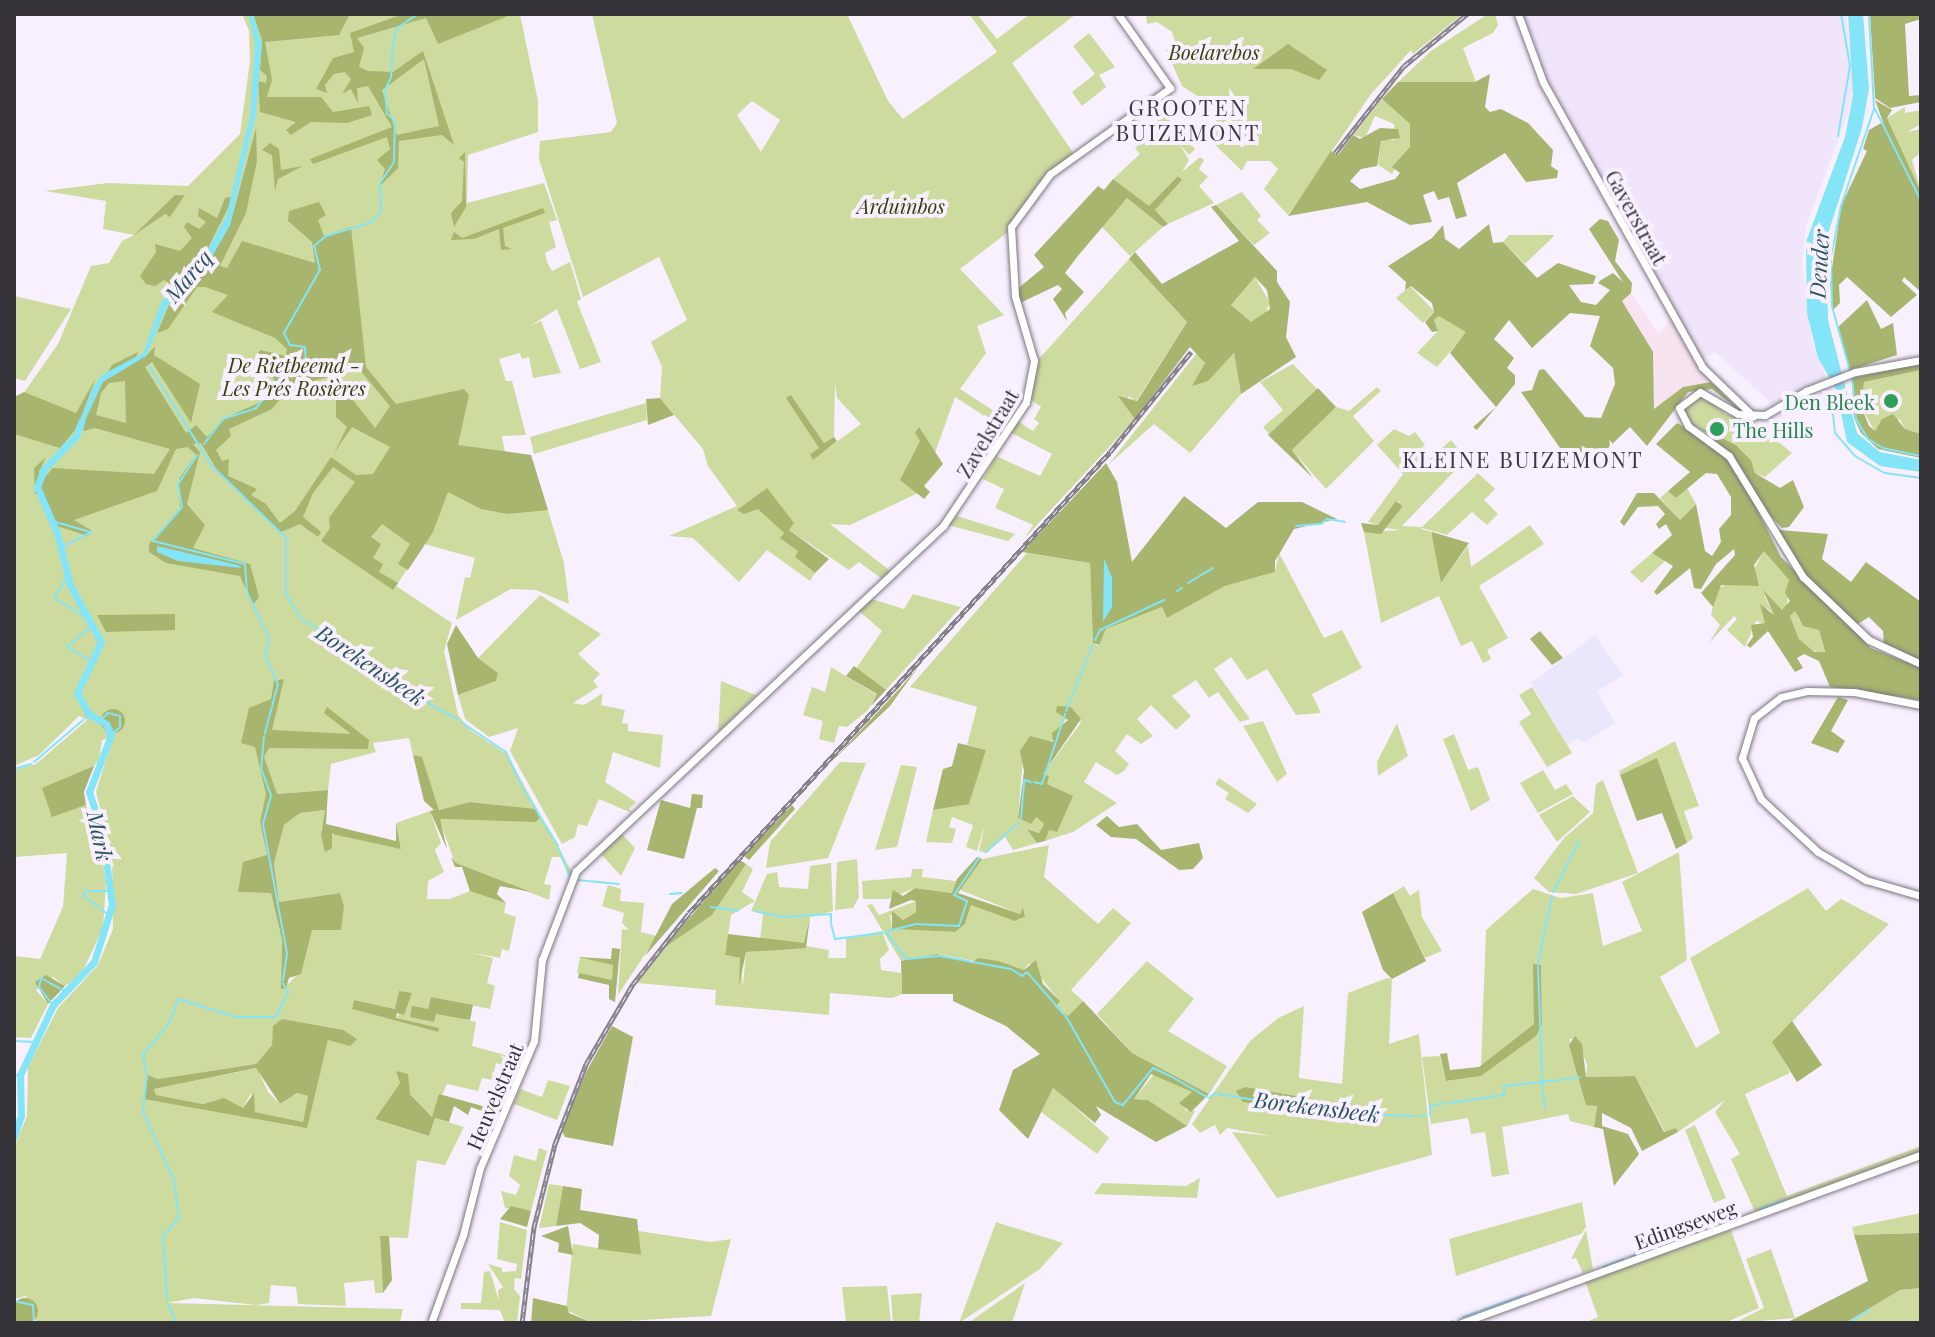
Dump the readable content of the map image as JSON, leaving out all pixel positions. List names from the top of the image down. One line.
{"streets":{"street":["Gaverstraat","Zavelstraat","Heuvelstraat","Edingseweg"]},"crossings":[["Zavelstraat","Heuvelstraat"]],"districts":["GROOTEN BUIZEMONT","KLEINE BUIZEMONT"],"water":["Dender","Marcq","Borekensbeek","Mark"],"parks":["Boelarebos","Arduinbos","De Rietbeemd - Les Prés Rosières"],"places":["Den Bleek","The Hills"]}
